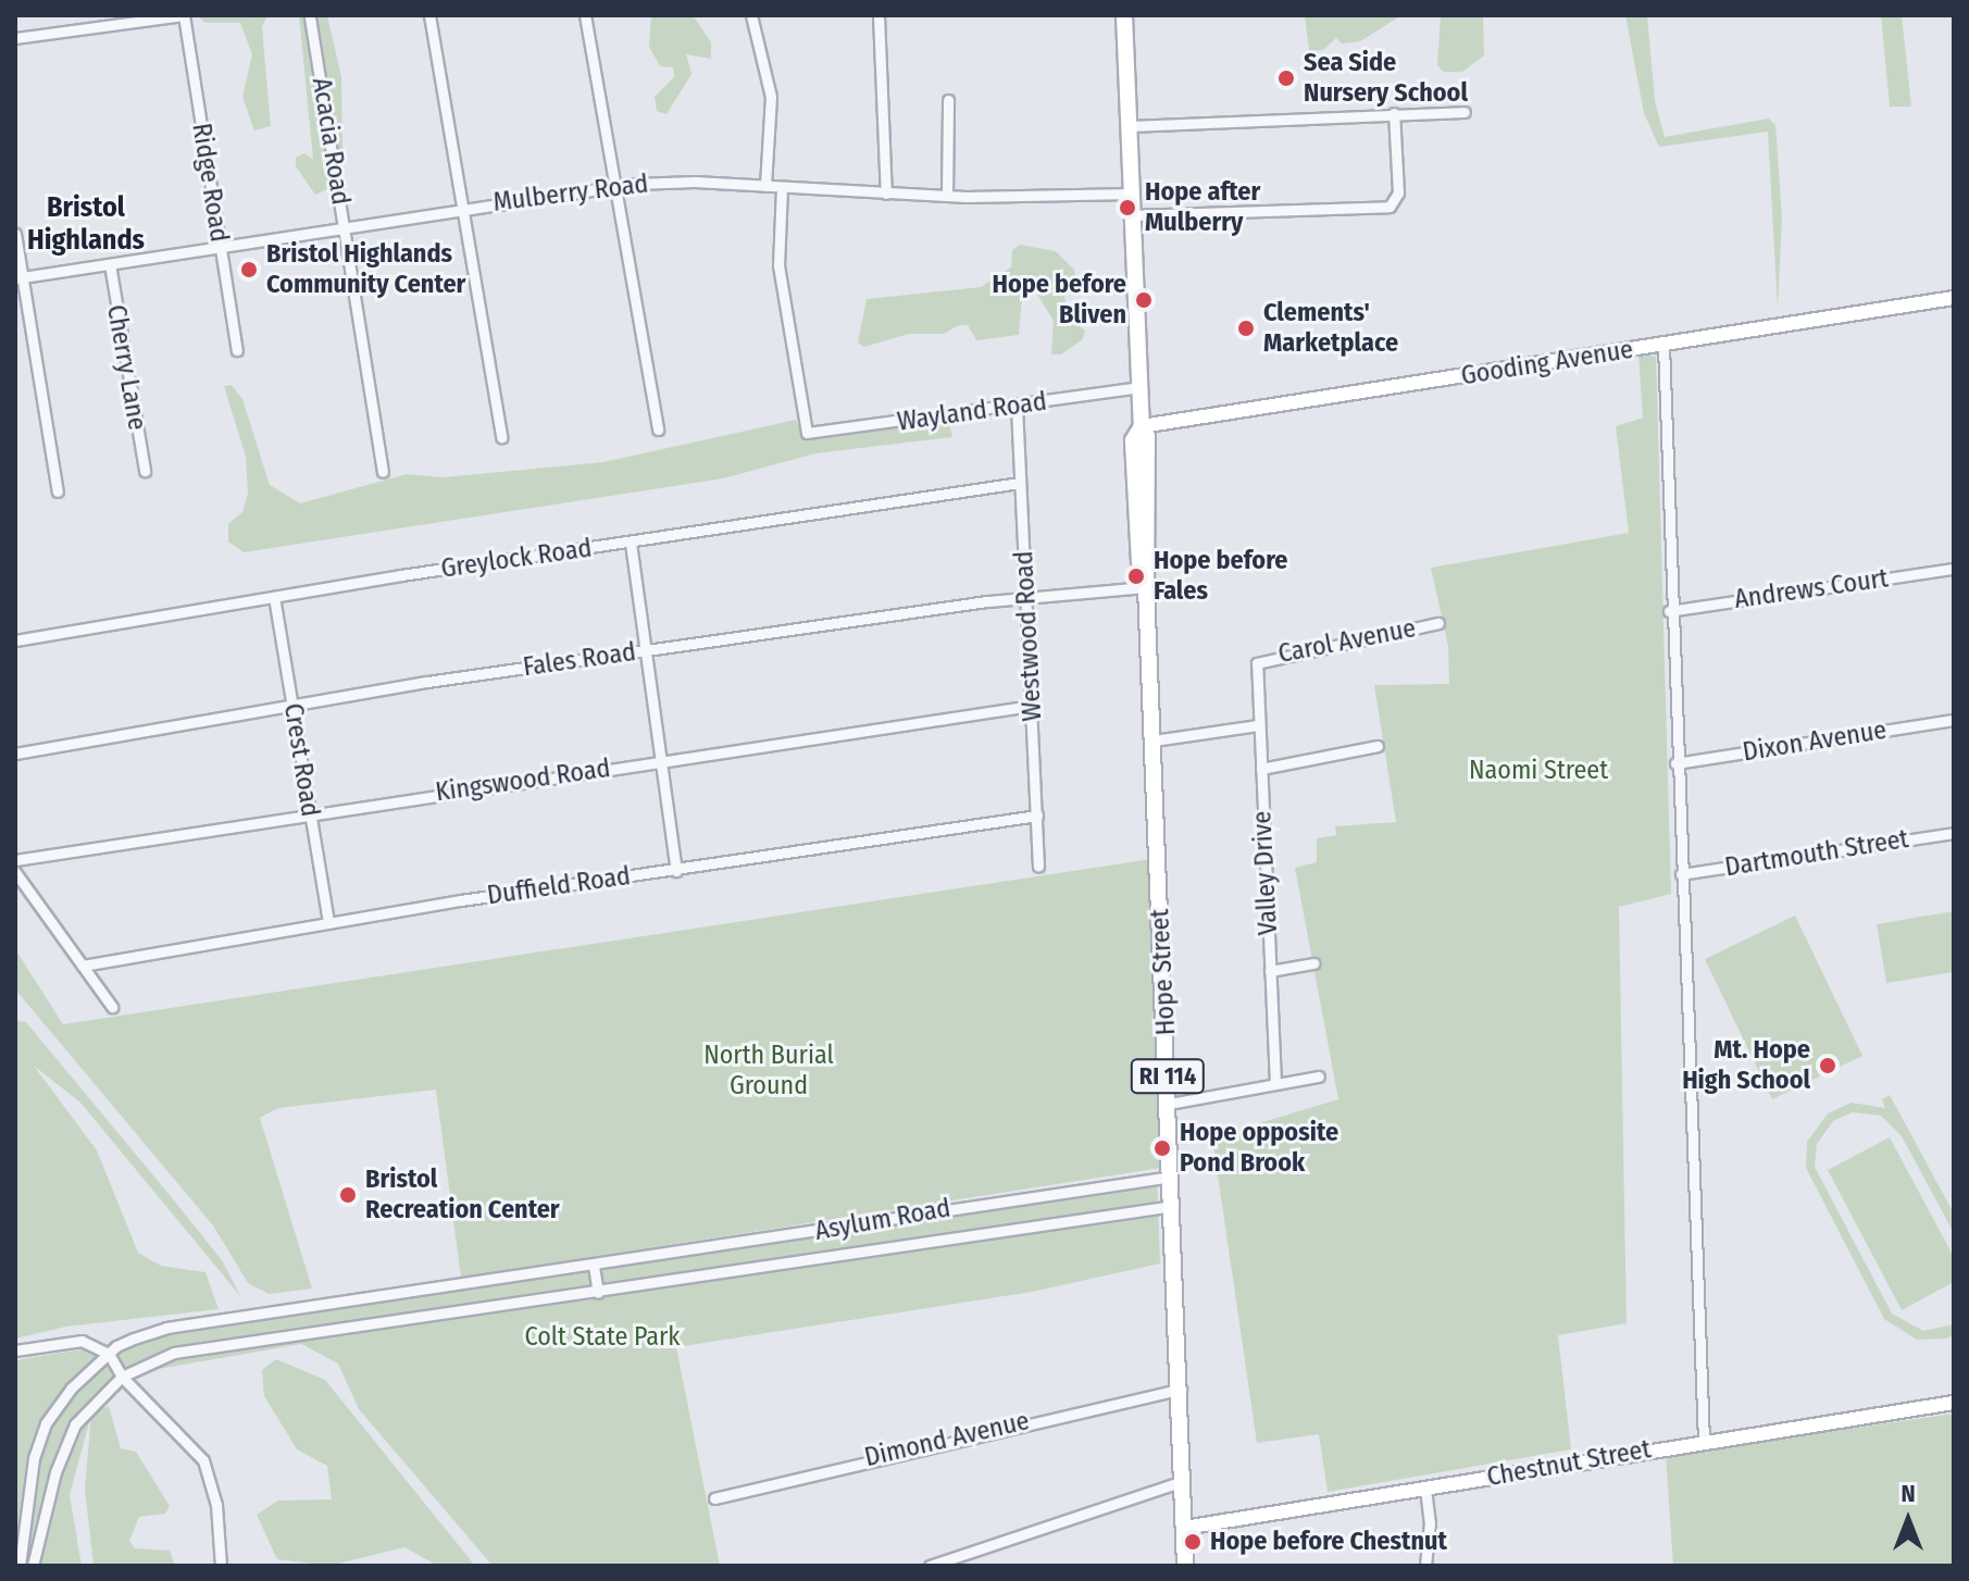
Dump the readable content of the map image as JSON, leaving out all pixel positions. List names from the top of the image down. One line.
{"streets":{"main road":["Gooding Avenue","Hope Street","RI 114","Chestnut Street"],"street":["Acacia Road","Ridge Road","Mulberry Road","Cherry Lane","Wayland Road","Greylock Road","Andrews Court","Westwood Road","Carol Avenue","Fales Road","Dixon Avenue","Crest Road","Kingswood Road","Dartmouth Street","Valley Drive","Duffield Road","Asylum Road","Dimond Avenue"]},"crossings":[["Acacia Road","Mulberry Road"],["Ridge Road","Mulberry Road"],["Mulberry Road","Cherry Lane"],["Mulberry Road","Wayland Road"],["Mulberry Road","Hope Street"],["Gooding Avenue","Hope Street"],["Wayland Road","Westwood Road"],["Wayland Road","Hope Street"],["Greylock Road","Westwood Road"],["Greylock Road","Crest Road"],["Westwood Road","Fales Road"],["Westwood Road","Kingswood Road"],["Westwood Road","Duffield Road"],["Carol Avenue","Valley Drive"],["Fales Road","Crest Road"],["Fales Road","Hope Street"],["Crest Road","Kingswood Road"],["Crest Road","Duffield Road"],["Hope Street","Asylum Road"],["Hope Street","Dimond Avenue"],["Hope Street","Chestnut Street"]],"districts":["Bristol Highlands"],"parks":["Naomi Street","North Burial Ground","Colt State Park"],"places":["Sea Side Nursery School","Hope after Mulberry","Bristol Highlands Community Center","Hope before Bliven","Clements' Marketplace","Hope before Fales","Mt. Hope High School","Hope opposite Pond Brook","Bristol Recreation Center","Hope before Chestnut"],"north":"top"}
